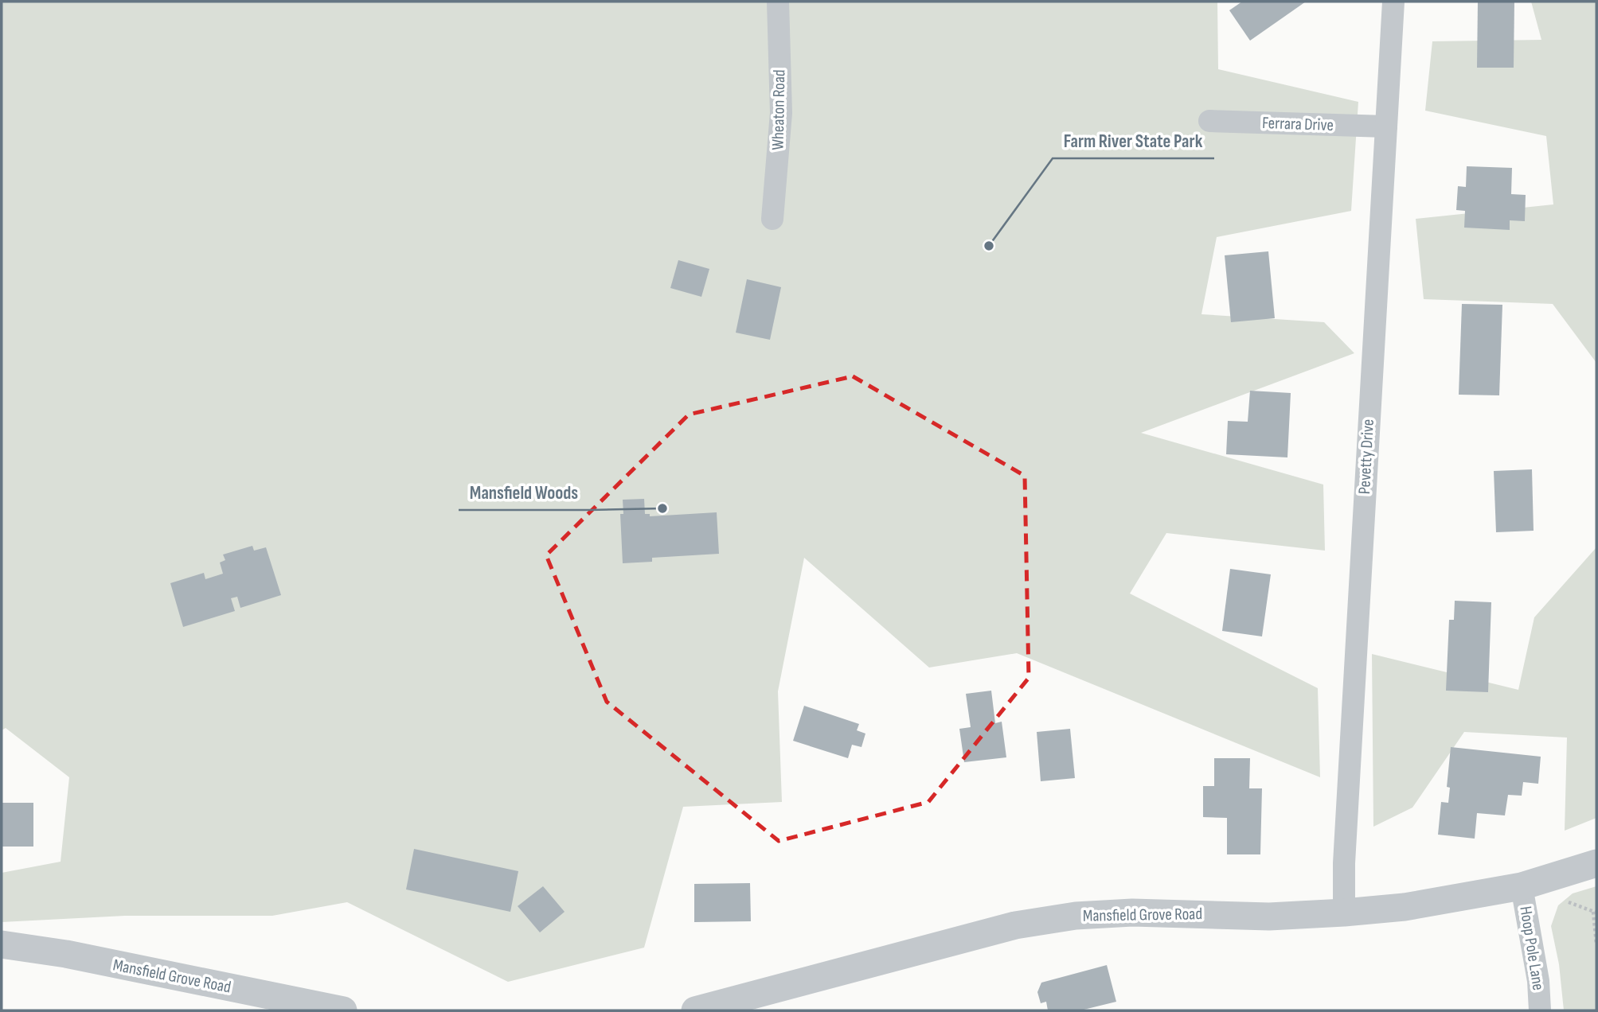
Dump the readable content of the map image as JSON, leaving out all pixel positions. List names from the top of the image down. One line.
{"streets":{"street":["Wheaton Road","Ferrara Drive","Pevetty Drive","Mansfield Grove Road","Hoop Pole Lane"]},"crossings":[["Ferrara Drive","Pevetty Drive"],["Pevetty Drive","Mansfield Grove Road"],["Mansfield Grove Road","Hoop Pole Lane"]],"places":["Farm River State Park","Mansfield Woods"]}
